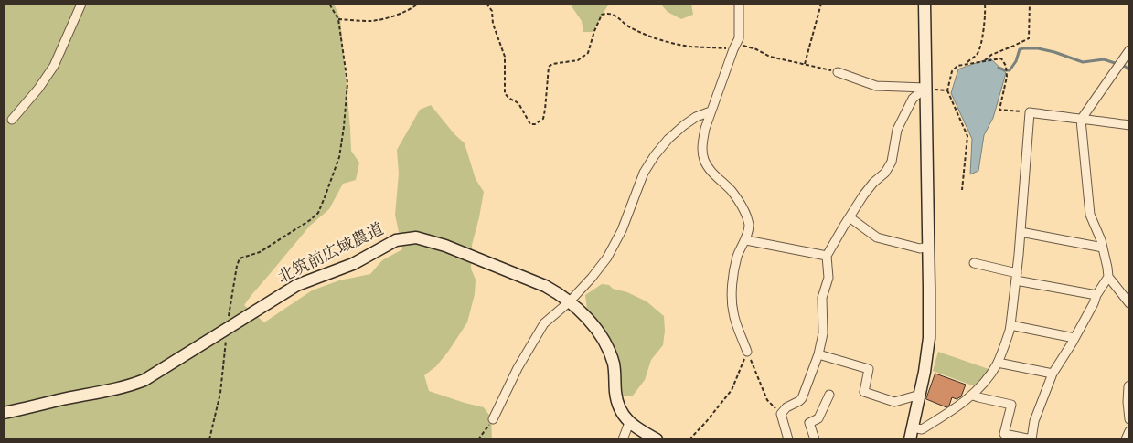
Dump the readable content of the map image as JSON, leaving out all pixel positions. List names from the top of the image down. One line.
{"streets":{"street":["北筑前広域農道"]}}
